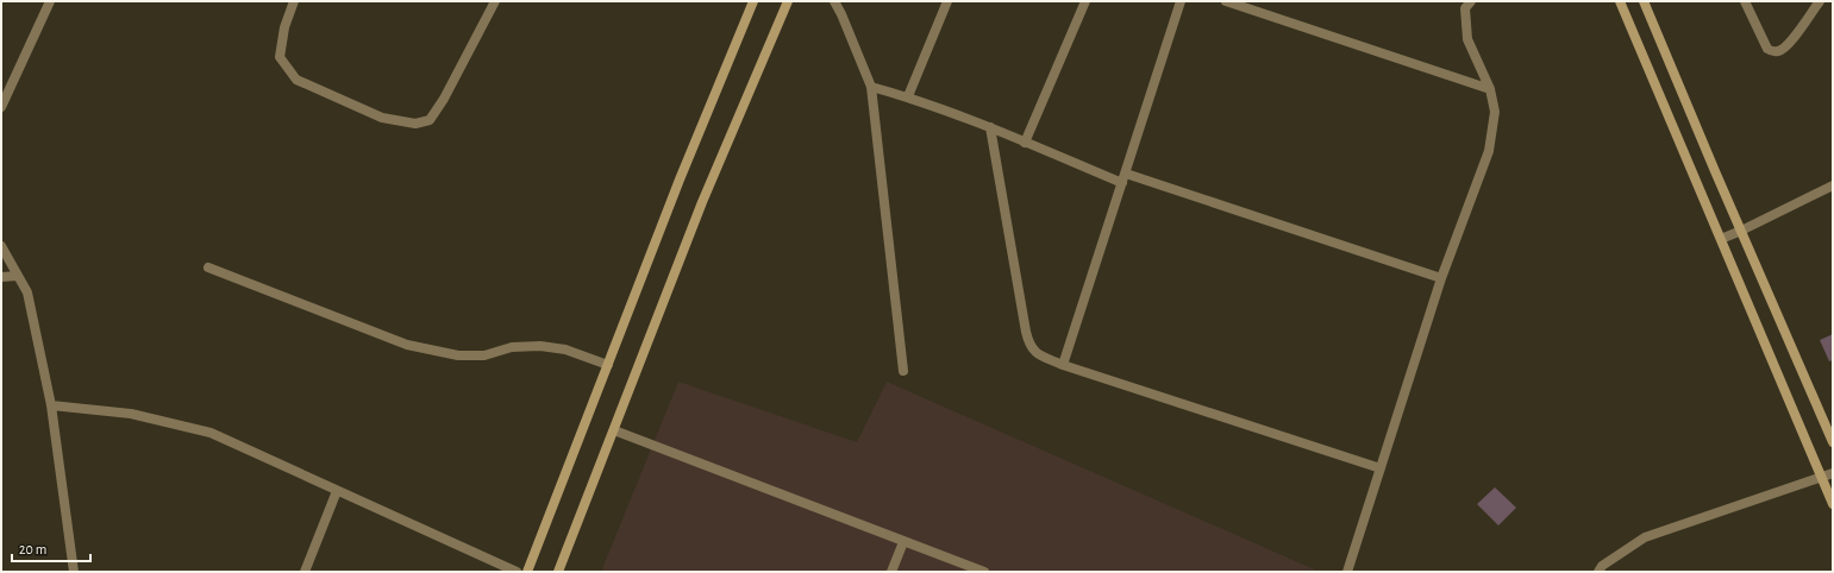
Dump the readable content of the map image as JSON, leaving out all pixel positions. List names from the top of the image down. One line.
{"scale_bar":"20 m"}
